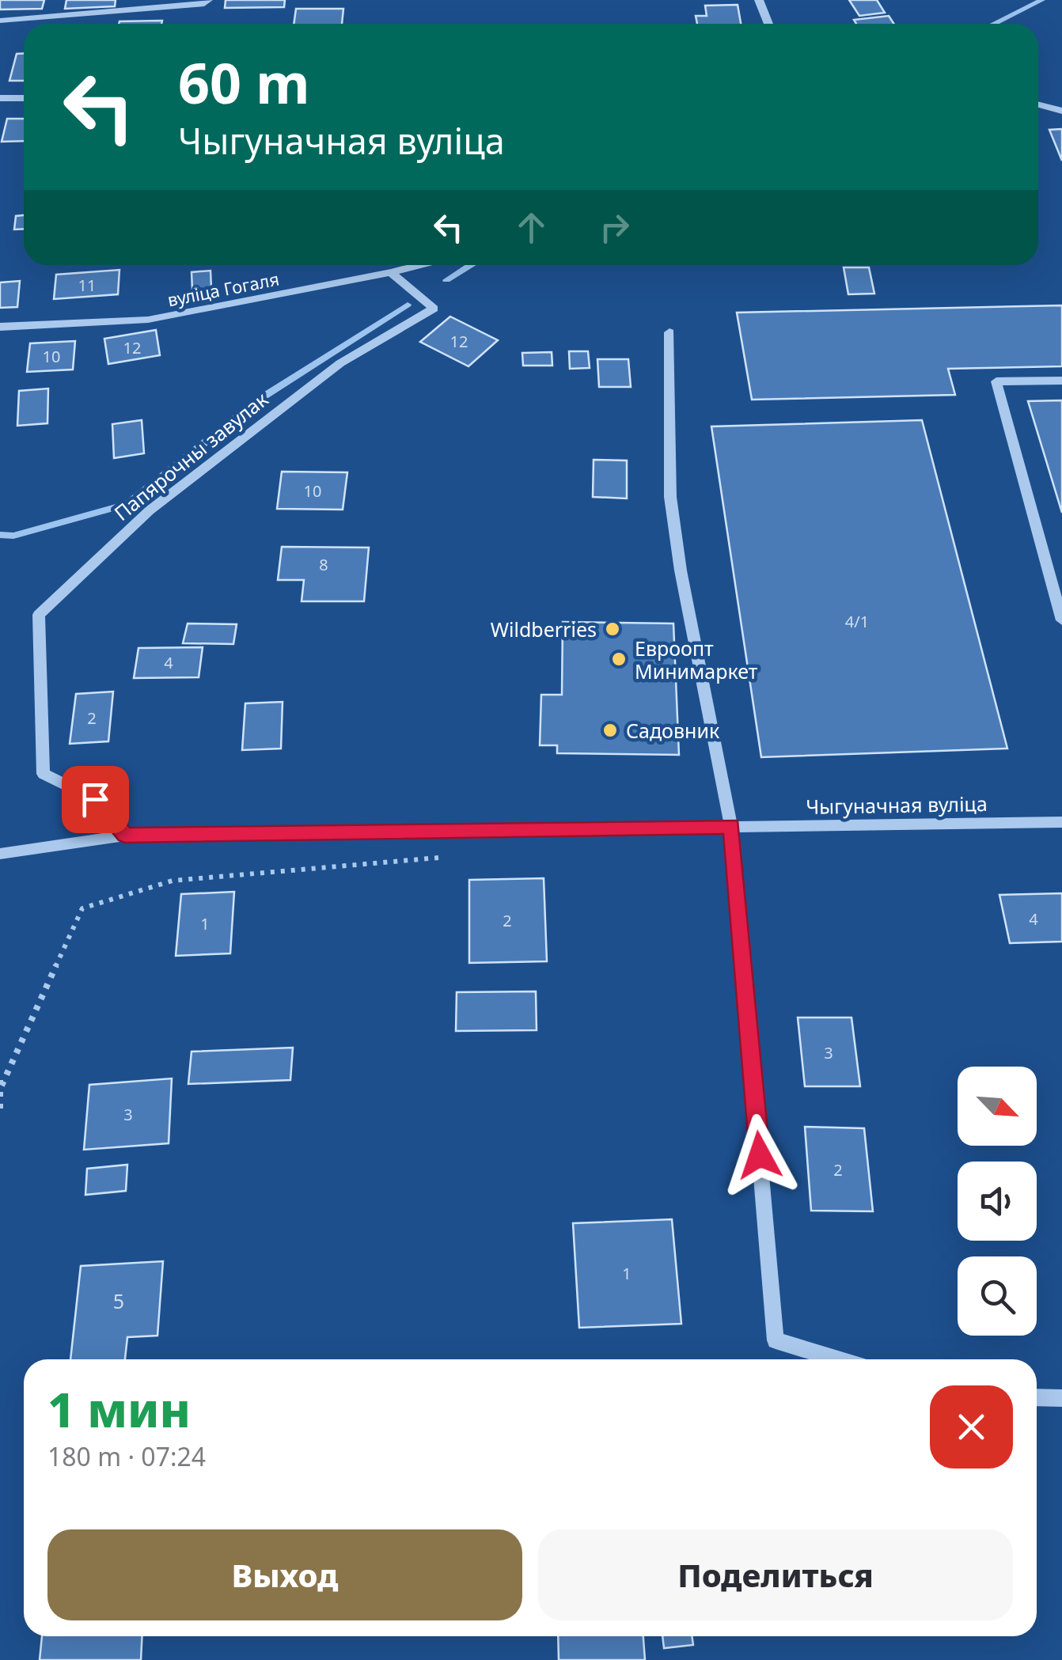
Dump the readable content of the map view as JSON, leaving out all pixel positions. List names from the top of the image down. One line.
{"streets":{"street":["вуліца Гогаля","Папярочны завулак","Чыгуначная вуліца"]},"crossings":[["вуліца Гогаля","Папярочны завулак"],["Папярочны завулак","Чыгуначная вуліца"]],"places":["Wildberries","Евроопт Минимаркет","Садовник"],"house_numbers":["11","12","12","10","10","8","4/1","4","2","4","2","1","3","3","2","1","5"],"north":"bottom right","page":{"turn":["60 m","Чыгуначная вуліца"],"heading":["1 мин","180 m · 07:24"],"buttons":["Выход","Поделиться"]}}
